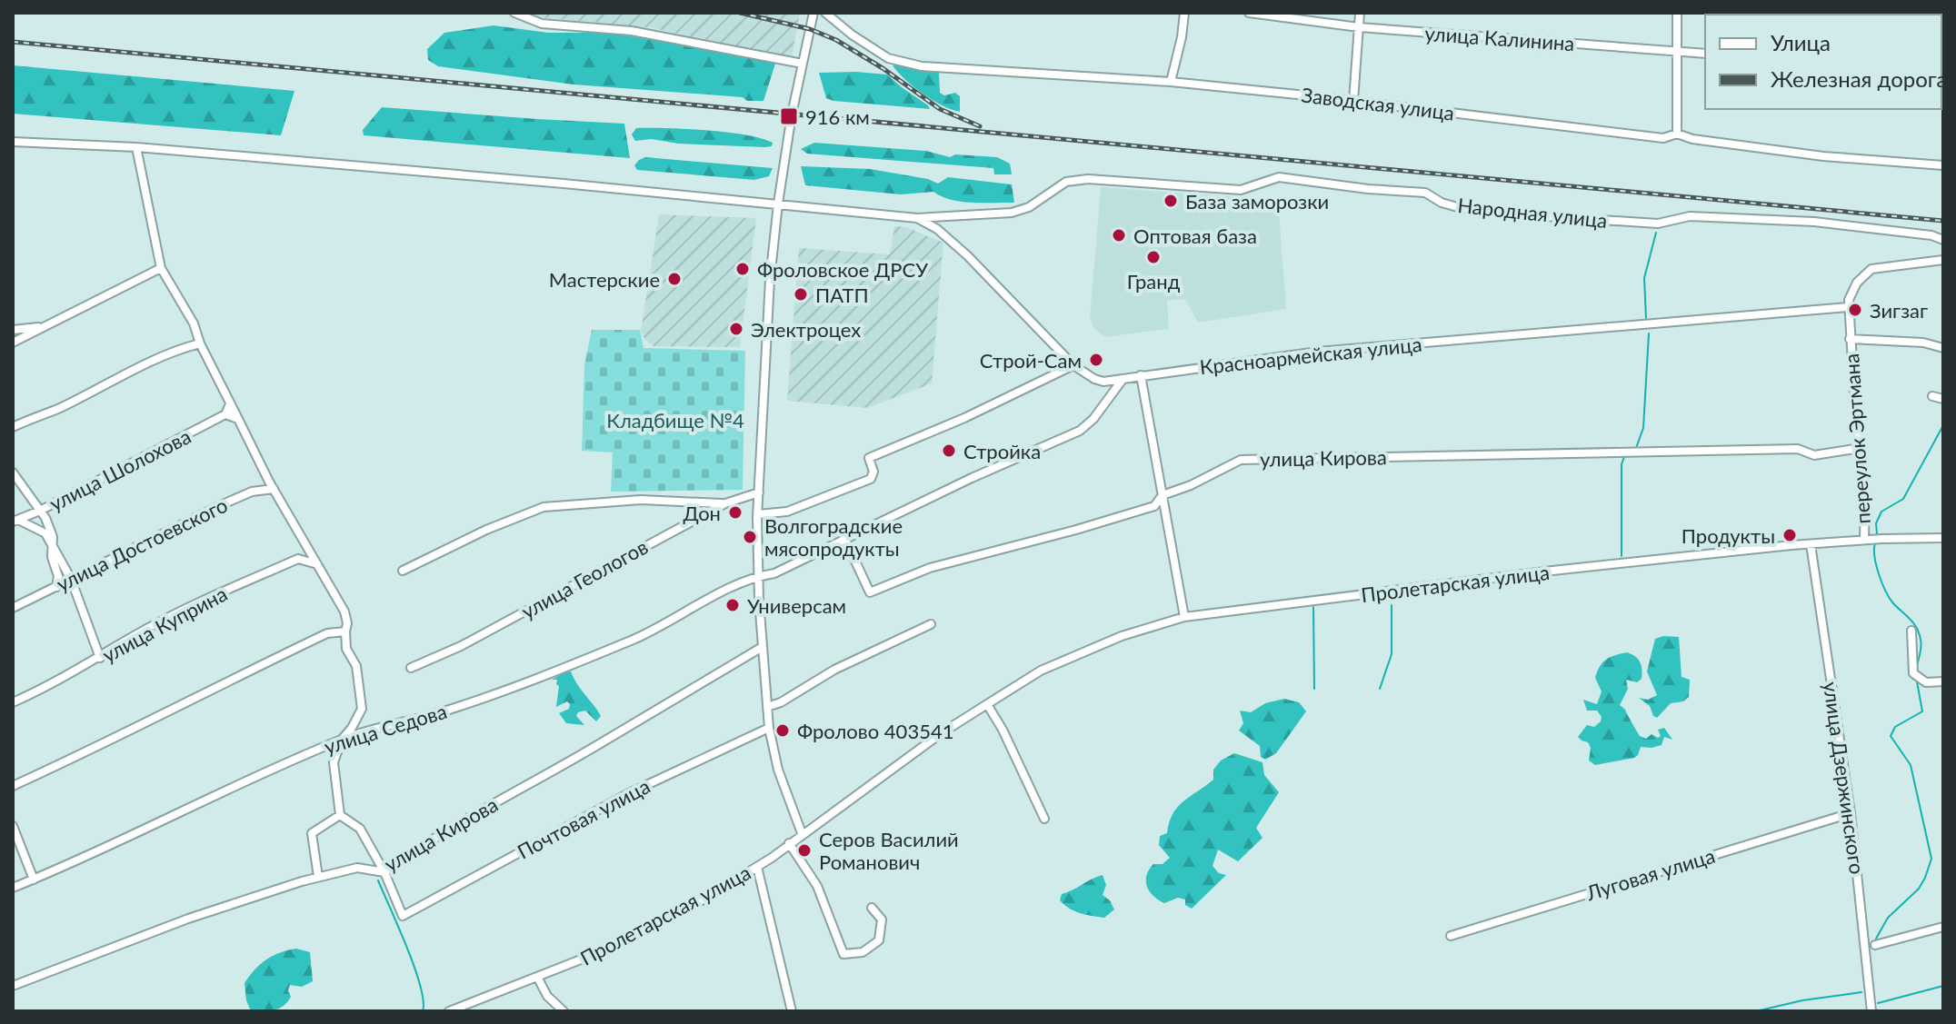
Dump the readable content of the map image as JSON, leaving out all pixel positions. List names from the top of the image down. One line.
{"streets":{"street":["улица Калинина","Заводская улица","Народная улица","Красноармейская улица","переулок Эртмана","улица Кирова","улица Шолохова","улица Достоевского","улица Геологов","Пролетарская улица","улица Куприна","улица Седова","улица Дзержинского","Почтовая улица","Луговая улица"]},"crossings":[["Красноармейская улица","переулок Эртмана"],["переулок Эртмана","улица Кирова"],["переулок Эртмана","Пролетарская улица"],["улица Кирова","Почтовая улица"],["Пролетарская улица","улица Дзержинского"],["улица Дзержинского","Луговая улица"]],"parks":["Кладбище №4"],"places":{"transit":["916 км"],"other":["База заморозки","Оптовая база","Гранд","Фроловское ДРСУ","Мастерские","ПАТП","Зигзаг","Электроцех","Строй-Сам","Стройка","Дон","Продукты","Волгоградские мясопродукты","Универсам","Фролово 403541","Серов Василий Романович"]},"legend":["Улица","Железная дорога"]}
